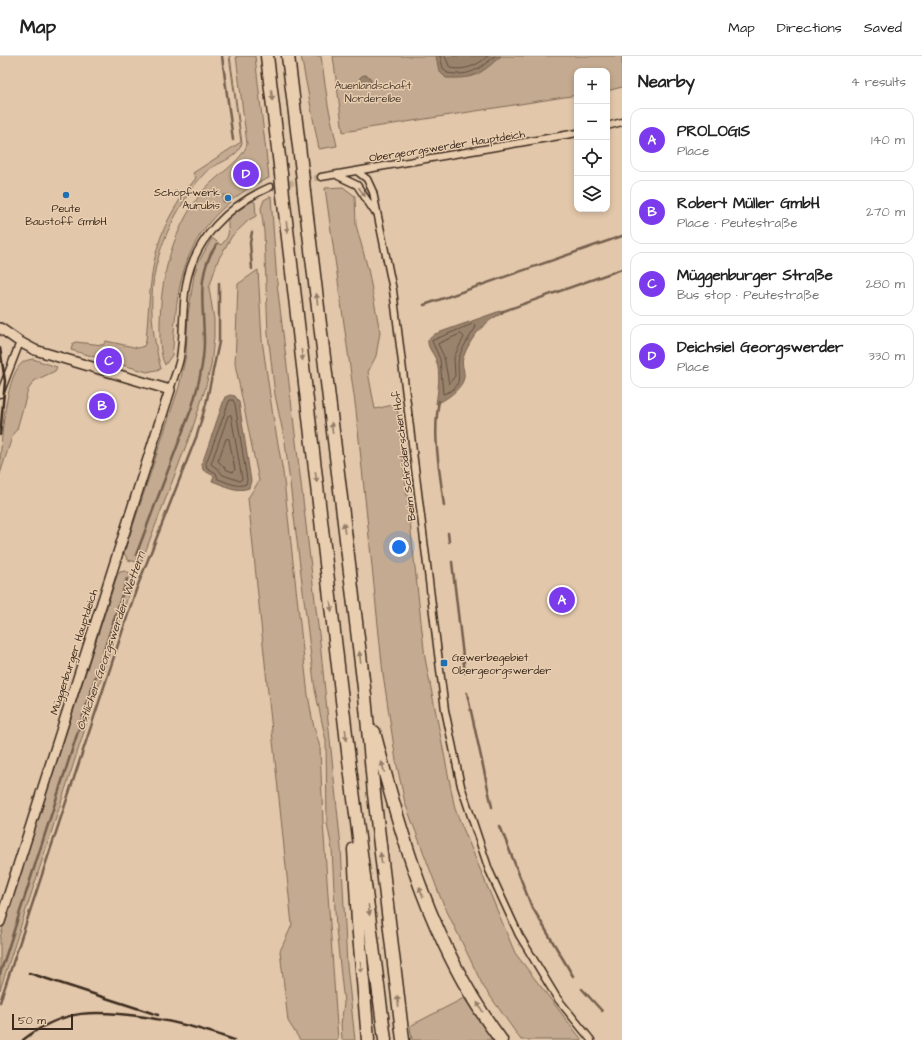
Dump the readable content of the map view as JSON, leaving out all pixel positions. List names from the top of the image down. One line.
{"streets":{"street":["Obergeorgswerder Hauptdeich","Beim Schröderschen Hof","Müggenburger Hauptdeich"]},"crossings":[["Obergeorgswerder Hauptdeich","Beim Schröderschen Hof"]],"water":["Östlicher Georgswerder Wettern"],"parks":["Auenlandschaft Norderelbe"],"places":{"other":["Peute Baustoff GmbH","Schöpfwerk Aurubis"],"transit":["Gewerbegebiet Obergeorgswerder"]},"scale_bar":"50 m","page":{"header":"Map","nav":["Map","Directions","Saved"],"heading":["Nearby","4 results"],"map_buttons":["+","−"],"list":[{"mark":"A","name":"PROLOGIS","note":"Place","value":"140 m"},{"mark":"B","name":"Robert Müller GmbH","note":"Place · Peutestraße","value":"270 m"},{"mark":"C","name":"Müggenburger Straße","note":"Bus stop · Peutestraße","value":"280 m"},{"mark":"D","name":"Deichsiel Georgswerder","note":"Place","value":"330 m"}],"pins":["D","C","B","A"],"scale":"50 m"}}
